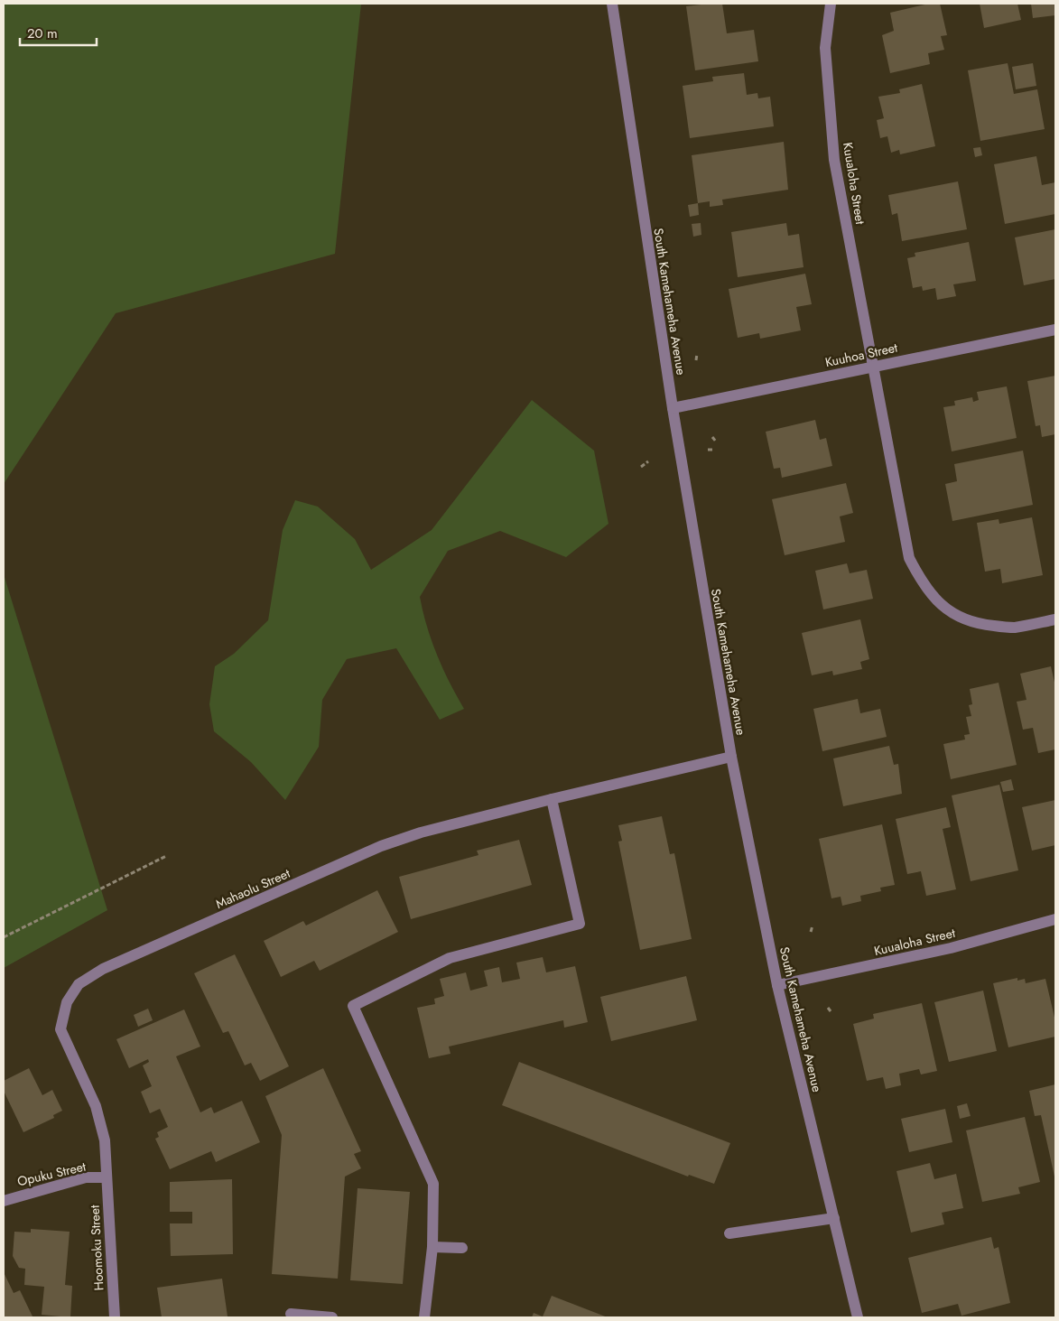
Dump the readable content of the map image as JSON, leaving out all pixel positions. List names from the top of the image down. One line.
{"streets":{"street":["Kuualoha Street","South Kamehameha Avenue","Kuuhoa Street","Mahaolu Street","Opuku Street","Hoomoku Street"]},"crossings":[["Kuualoha Street","South Kamehameha Avenue"],["Kuualoha Street","Kuuhoa Street"],["South Kamehameha Avenue","Kuuhoa Street"],["South Kamehameha Avenue","Mahaolu Street"],["Mahaolu Street","Opuku Street"],["Mahaolu Street","Hoomoku Street"],["Opuku Street","Hoomoku Street"]],"scale_bar":"20 m"}
